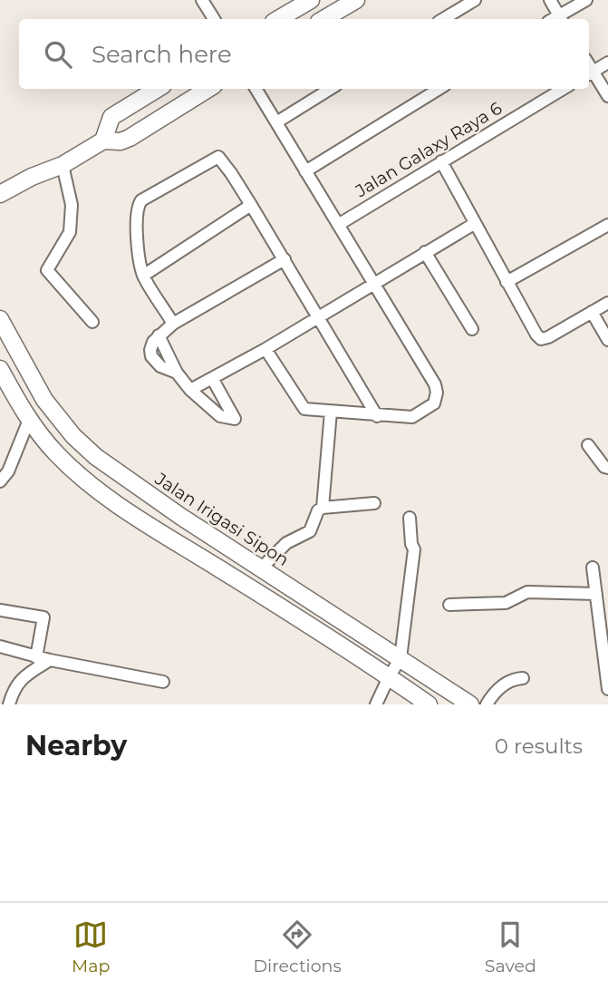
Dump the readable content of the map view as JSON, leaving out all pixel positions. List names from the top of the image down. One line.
{"streets":{"street":["Jalan Galaxy Raya 6","Jalan Irigasi Sipon"]},"page":{"search":"Search here","heading":["Nearby","0 results"],"nav":["Map","Directions","Saved"]}}
